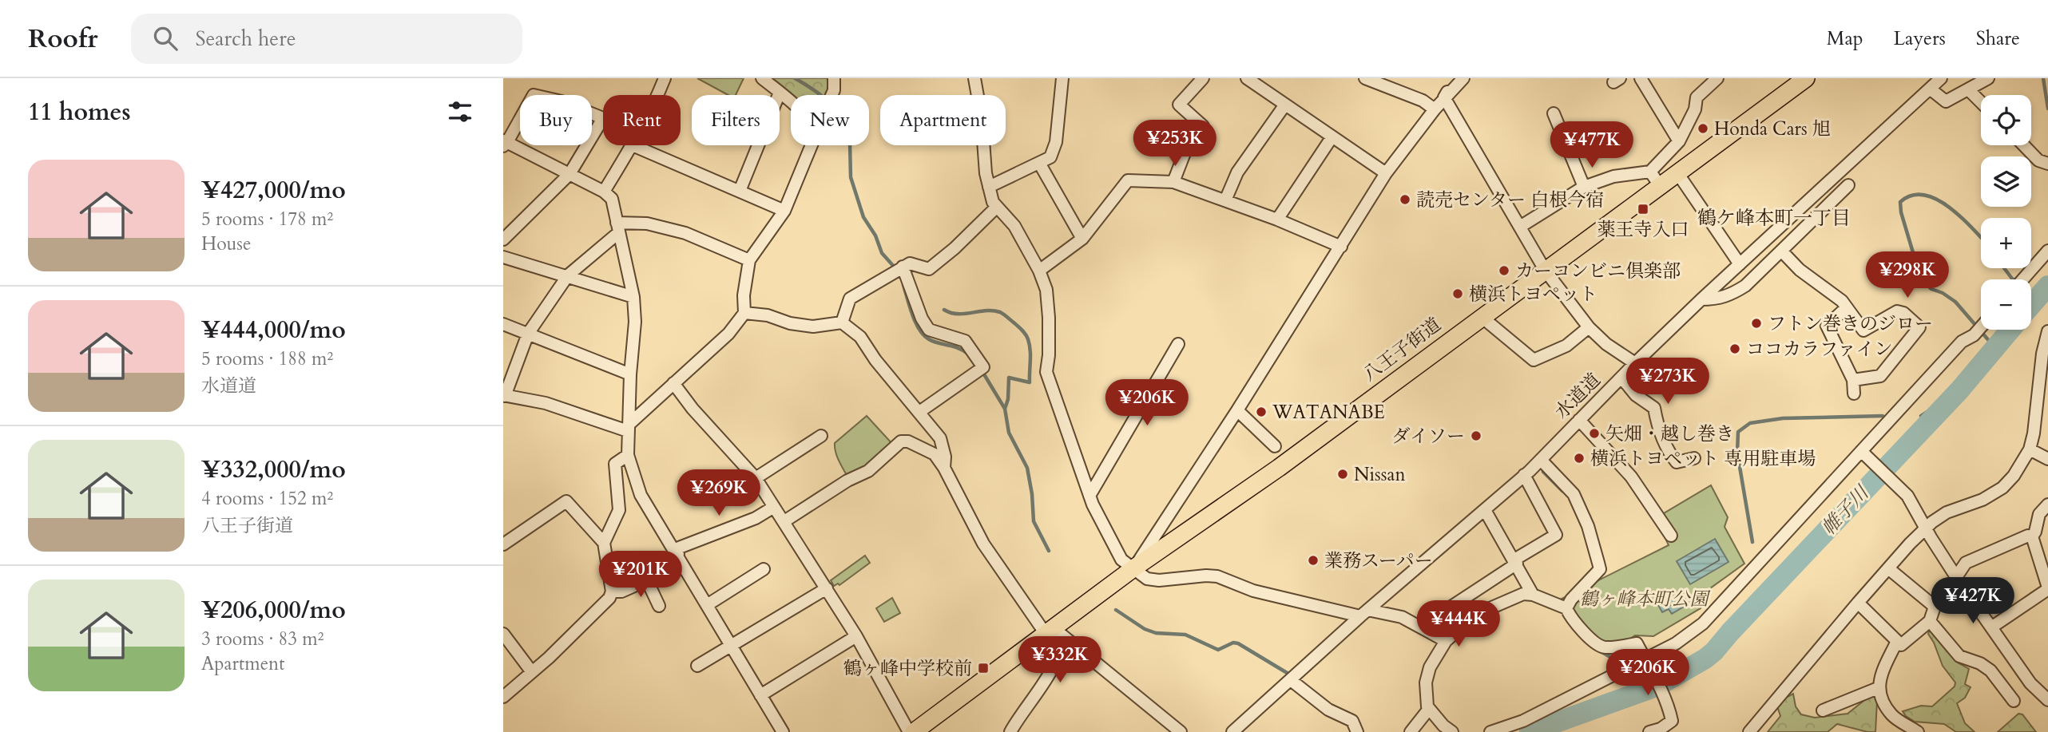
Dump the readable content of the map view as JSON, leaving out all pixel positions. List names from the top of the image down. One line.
{"streets":{"highway":["八王子街道"],"street":["水道道"]},"districts":["鶴ケ峰本町一丁目"],"water":["帷子川"],"parks":["鶴ヶ峰本町公園"],"places":{"other":["Honda Cars 旭","読売センター 白根今宿","カーコンビニ倶楽部","横浜トヨペット","フトン巻きのジロー","ココカラファイン","WATANABE","矢畑・越し巻き","ダイソー","横浜トヨペット 専用駐車場","Nissan","業務スーパー"],"transit":["薬王寺入口","鶴ヶ峰中学校前"]},"page":{"header":"Roofr","search":"Search here","nav":["Map","Layers","Share"],"heading":"11 homes","map_buttons":["+","−"],"chip":["Buy","Rent","Filters","New","Apartment"],"price":["¥253K","¥477K","¥298K","¥273K","¥206K","¥269K","¥201K","¥427K","¥444K","¥332K","¥206K"],"list":[{"name":"¥427,000/mo","note":"5 rooms · 178 m² · House"},{"name":"¥444,000/mo","note":"5 rooms · 188 m² · 水道道"},{"name":"¥332,000/mo","note":"4 rooms · 152 m² · 八王子街道"},{"name":"¥206,000/mo","note":"3 rooms · 83 m² · Apartment"}]}}
